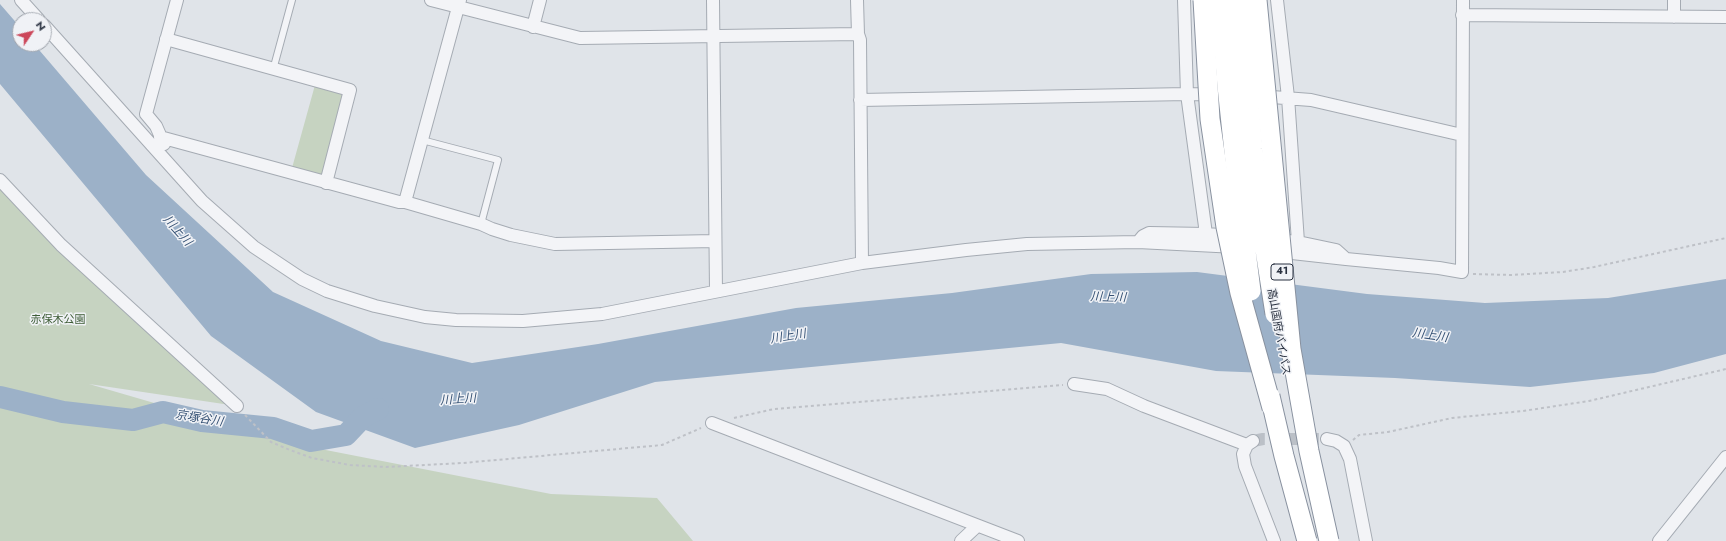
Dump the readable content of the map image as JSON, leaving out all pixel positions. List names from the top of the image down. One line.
{"streets":{"highway":["41","高山国府バイパス"]},"crossings":[["41","高山国府バイパス"]],"water":["川上川","京塚谷川"],"parks":["赤保木公園"],"north":"top right"}
